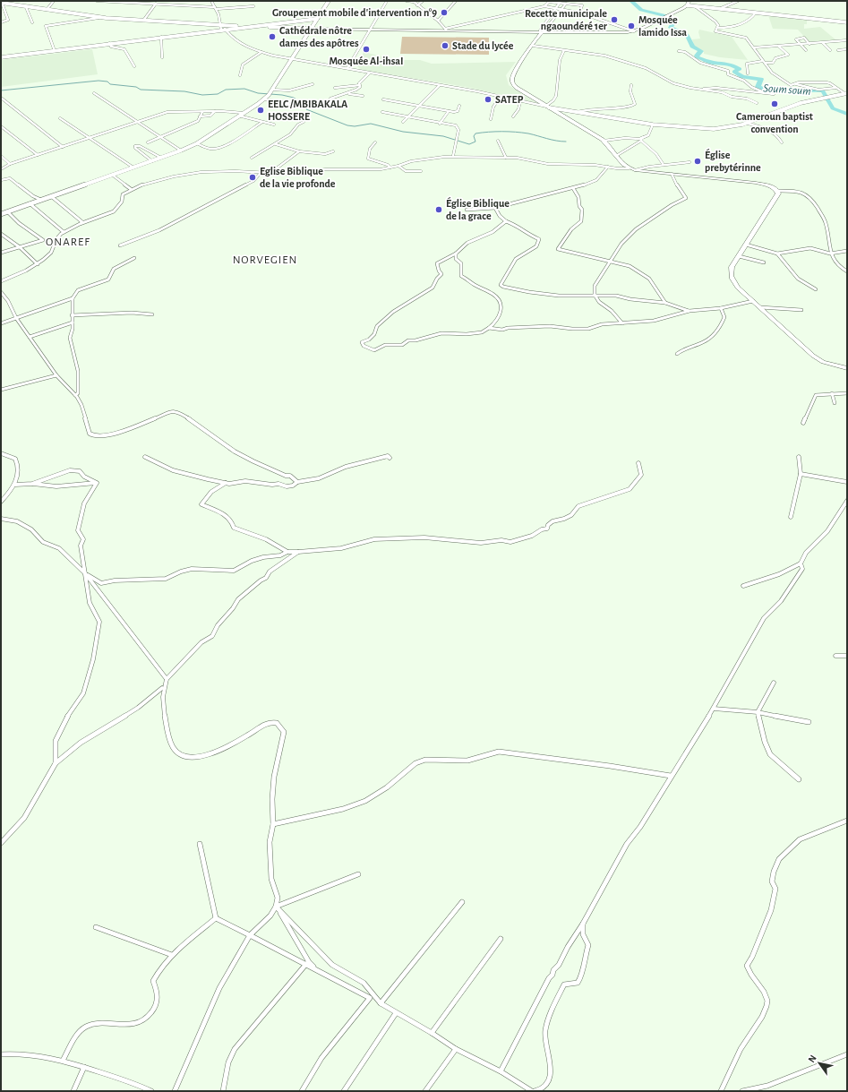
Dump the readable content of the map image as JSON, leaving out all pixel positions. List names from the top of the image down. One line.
{"districts":["ONAREF","NORVEGIEN"],"water":["Soum soum"],"places":["Groupement mobile d'intervention n°9","Recette municipale ngaoundéré 1er","Mosquée lamido Issa","Cathédrale nôtre dames des apôtres","Stade du lycée","Mosquée Al-ihsaI","SATEP","Cameroun baptist convention","EELC /MBIBAKALA HOSSERE","Église prebytérinne","Eglise Biblique de la vie profonde","Église Biblique de la grace"],"north":"top left"}
